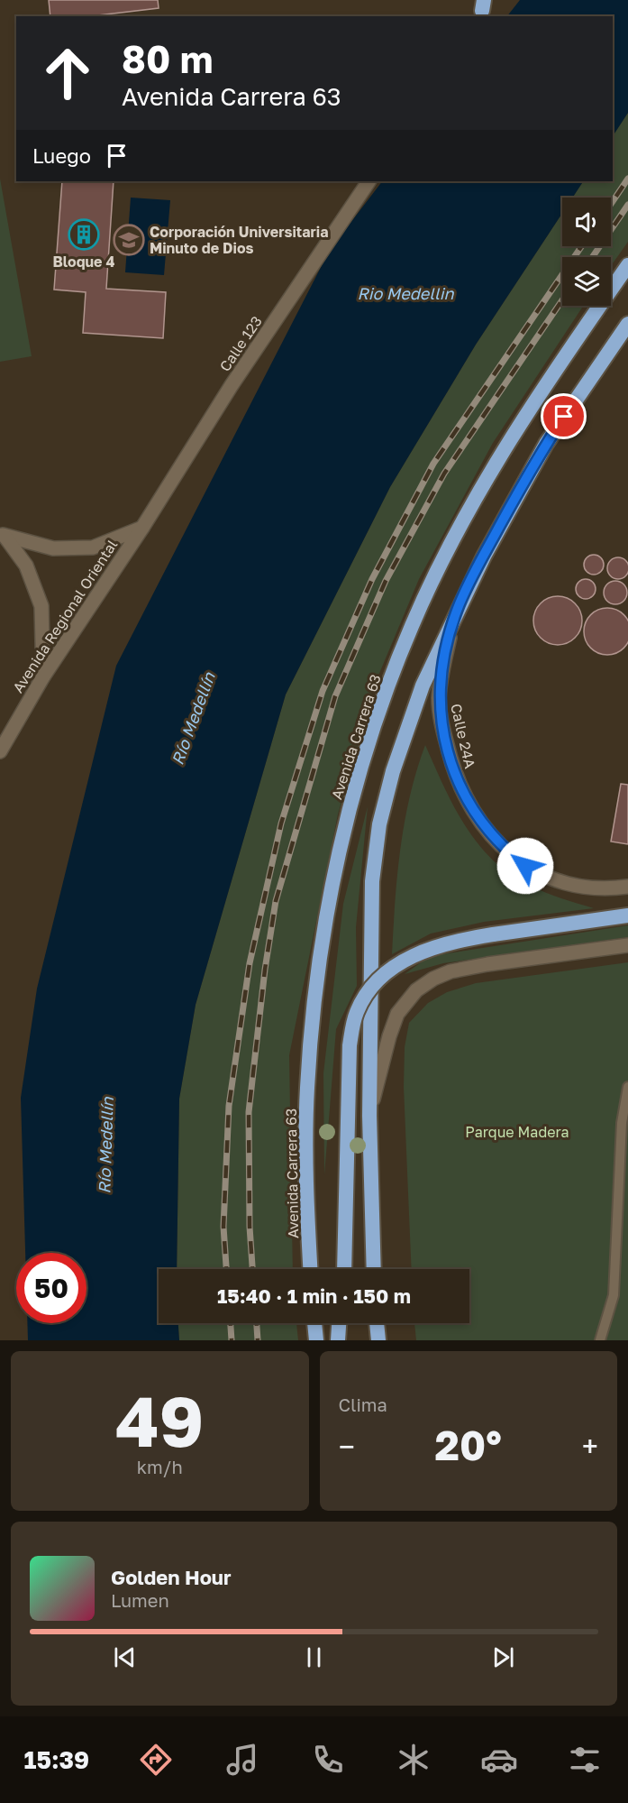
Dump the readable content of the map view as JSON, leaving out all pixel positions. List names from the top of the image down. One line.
{"streets":{"highway":["Avenida Carrera 63"],"main road":["Calle 123","Avenida Regional Oriental","Calle 24A"]},"crossings":[["Calle 123","Avenida Regional Oriental"]],"water":["Rio Medellin","Río Medellín"],"parks":["Parque Madera"],"places":{"building":["Bloque 4"],"school or university":["Corporación Universitaria Minuto de Dios"]},"page":{"turn":["80 m","Avenida Carrera 63"],"then":"Luego","limit":"50","trip":"15:40 · 1 min · 150 m","tile":[["49","km/h"],"Clima"],"heat":["−","20°","+"],"song":["Golden Hour","Lumen"],"tabs":"15:39"}}
